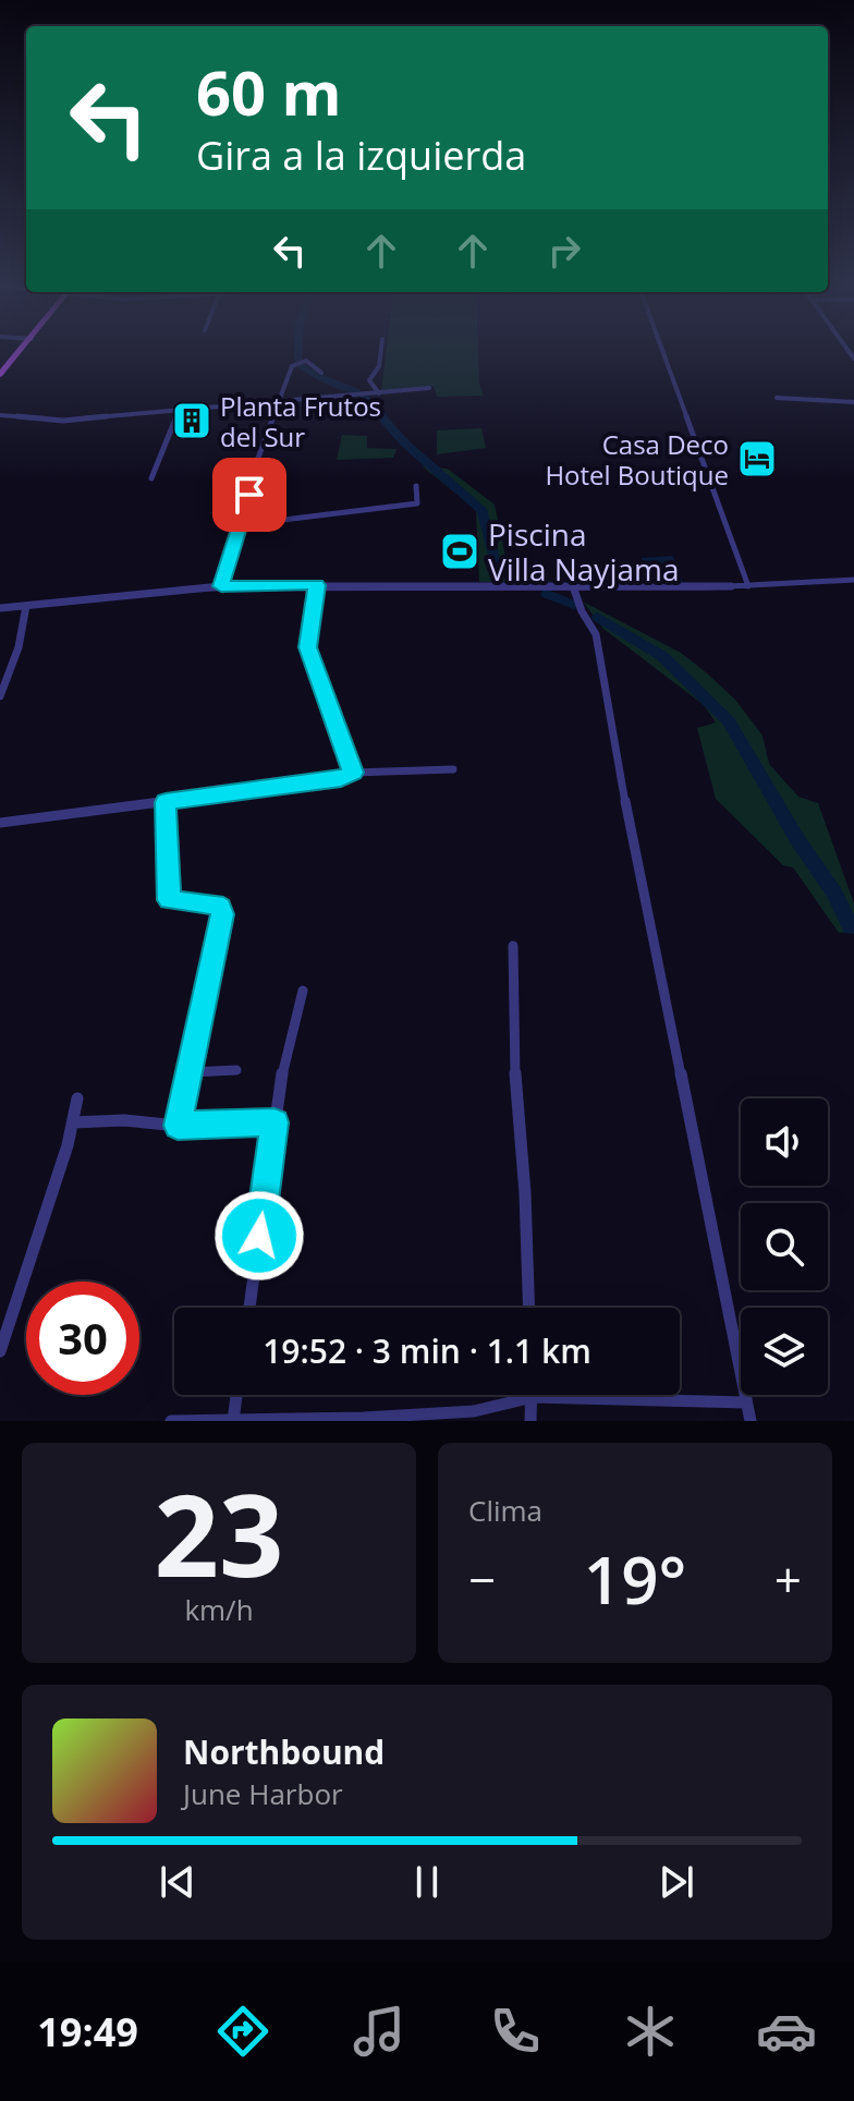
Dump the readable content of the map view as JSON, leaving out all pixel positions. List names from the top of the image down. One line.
{"places":{"building":["Planta Frutos del Sur"],"hotel":["Casa Deco Hotel Boutique"],"sports":["Piscina Villa Nayjama"]},"page":{"turn":["60 m","Gira a la izquierda"],"limit":"30","trip":"19:52 · 3 min · 1.1 km","tile":[["23","km/h"],"Clima"],"heat":["−","19°","+"],"song":["Northbound","June Harbor"],"tabs":"19:49"}}
